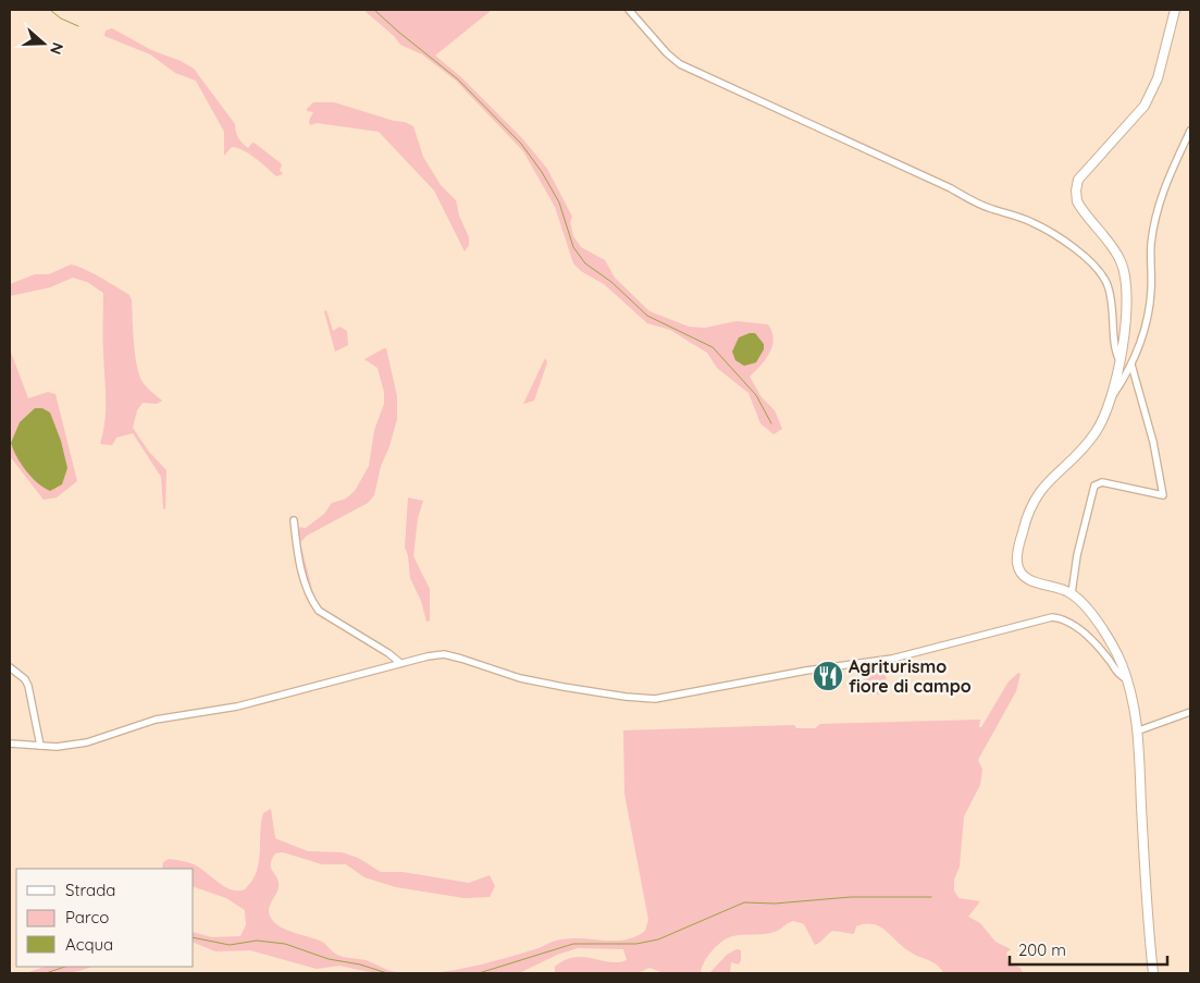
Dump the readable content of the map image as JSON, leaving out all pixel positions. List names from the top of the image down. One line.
{"places":{"restaurant":["Agriturismo fiore di campo"]},"legend":["Strada","Parco","Acqua"],"scale_bar":"200 m","north":"right"}
